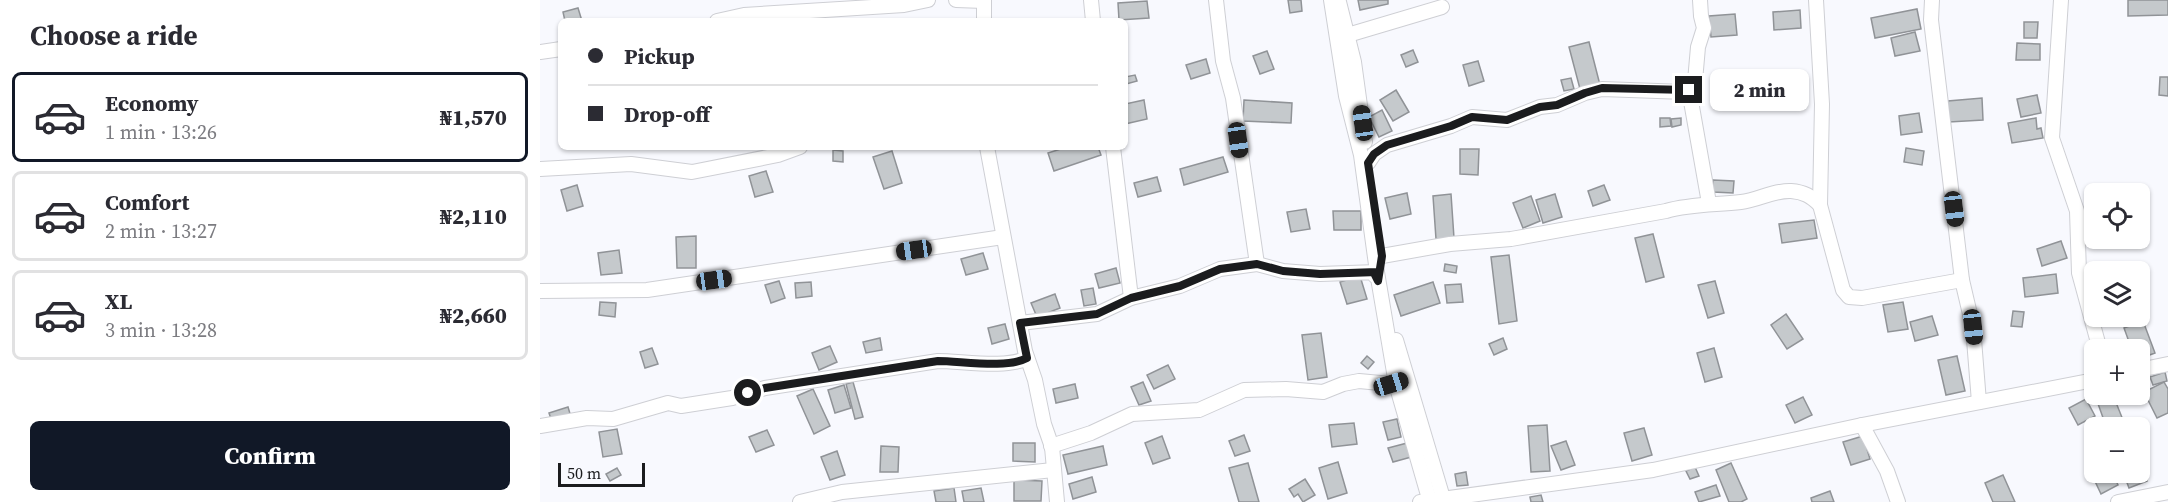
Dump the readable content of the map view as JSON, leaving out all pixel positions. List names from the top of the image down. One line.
{"scale_bar":"50 m","page":{"heading":"Choose a ride","banner":["Pickup","Drop-off"],"bubble":"2 min","list":[{"name":"Economy","note":"1 min · 13:26","value":"₦1,570"},{"name":"Comfort","note":"2 min · 13:27","value":"₦2,110"},{"name":"XL","note":"3 min · 13:28","value":"₦2,660"}],"map_buttons":["+","−"],"buttons":"Confirm","scale":"50 m"}}
